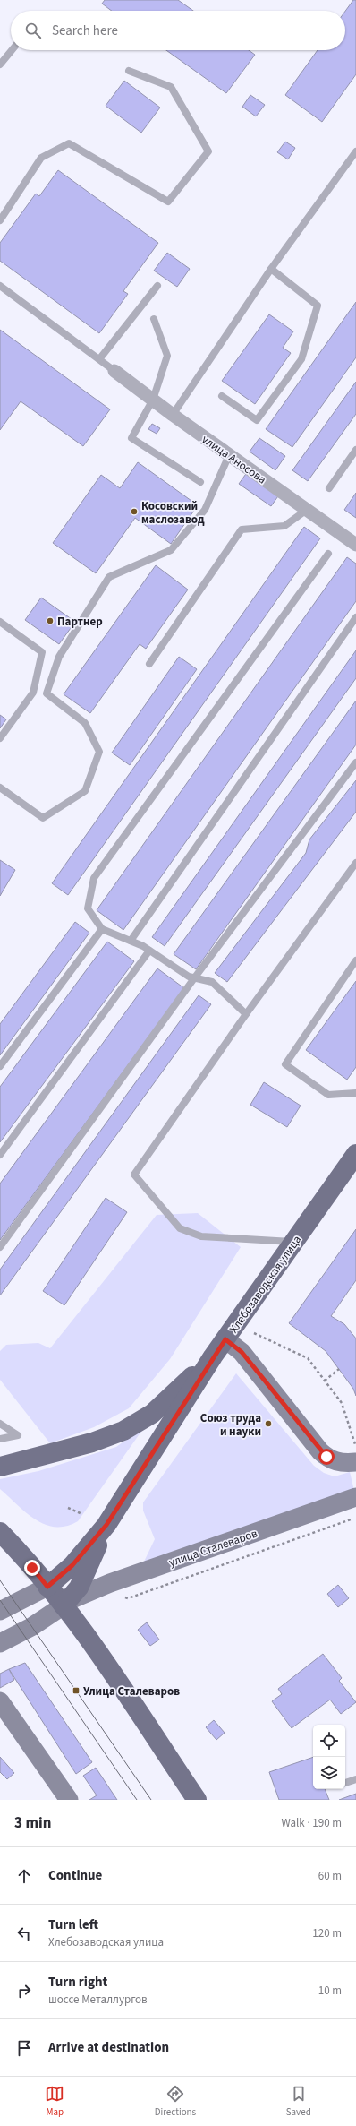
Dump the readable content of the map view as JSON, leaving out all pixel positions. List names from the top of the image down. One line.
{"streets":{"main road":["Хлебозаводская улица"],"street":["улица Аносова","улица Сталеваров"]},"crossings":[["Хлебозаводская улица","улица Сталеваров"]],"places":{"other":["Косовский маслозавод","Партнер","Союз труда и науки"],"transit":["Улица Сталеваров"]},"page":{"search":"Search here","heading":["3 min","Walk · 190 m"],"list":[["Continue","60 m"],["Turn left","Хлебозаводская улица","120 m"],["Turn right","шоссе Металлургов","10 m"],"Arrive at destination"],"nav":["Map","Directions","Saved"]}}
